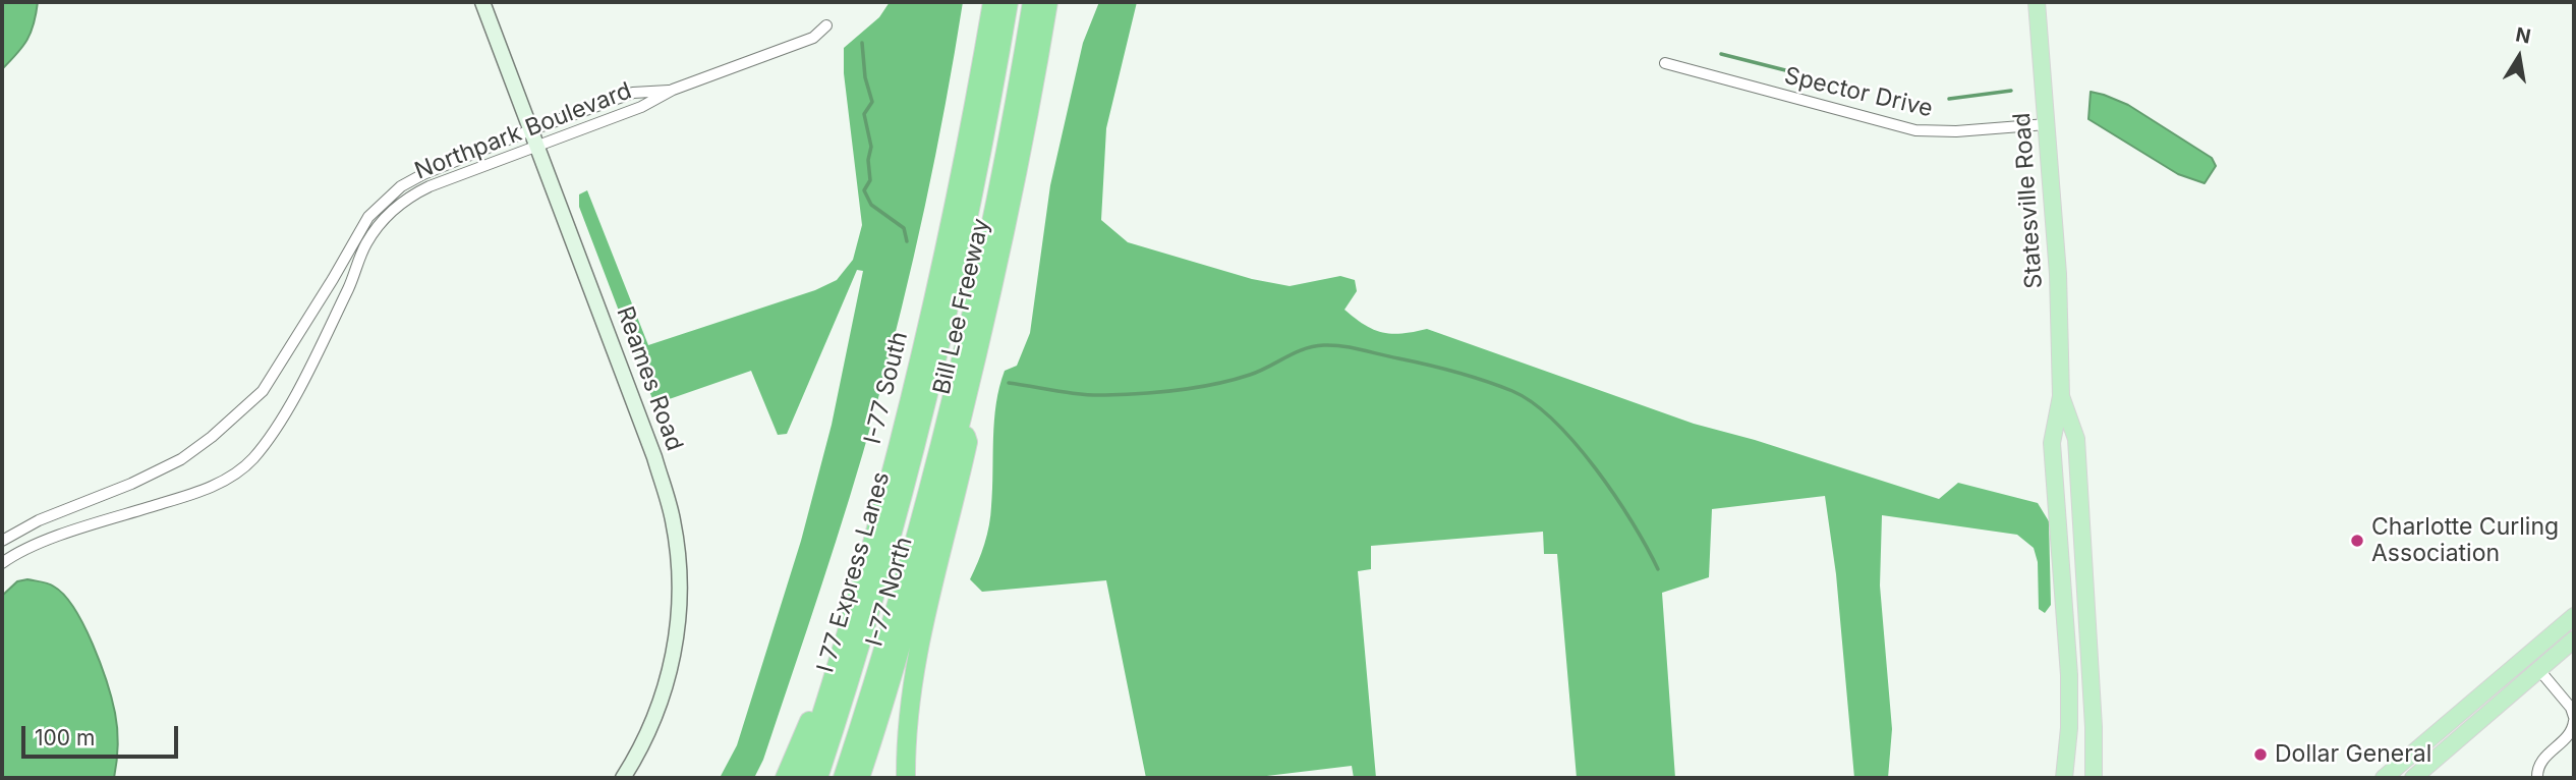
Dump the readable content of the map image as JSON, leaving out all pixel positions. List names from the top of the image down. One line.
{"streets":{"highway":["Bill Lee Freeway","I-77 South","I 77 Express Lanes","I-77 North"],"main road":["Statesville Road","Reames Road"],"street":["Spector Drive","Northpark Boulevard"]},"crossings":[["Spector Drive","Statesville Road"],["Northpark Boulevard","Reames Road"],["Bill Lee Freeway","I-77 North"]],"places":["Charlotte Curling Association","Dollar General"],"scale_bar":"100 m","north":"top"}
